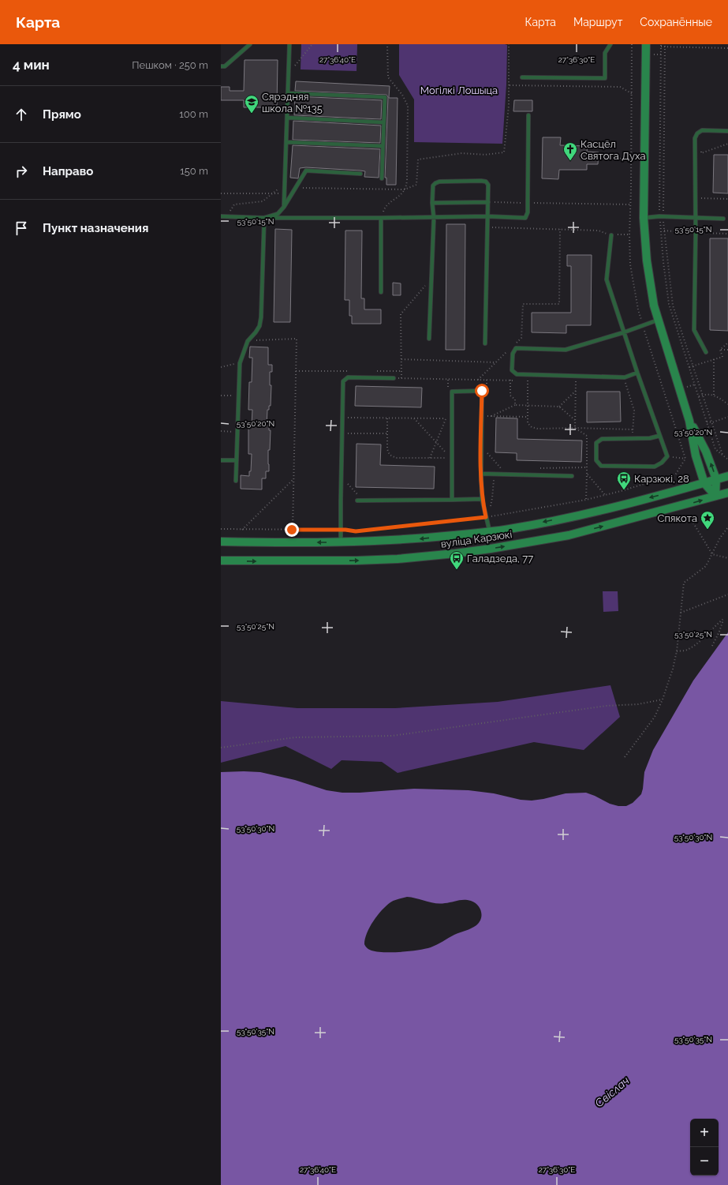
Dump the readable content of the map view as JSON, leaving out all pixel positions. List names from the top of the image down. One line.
{"streets":{"street":["вуліца Карзюкі"]},"water":["Свіслач"],"parks":["Могілкі Лошыца"],"places":{"school or university":["Сярэдняя школа №135"],"church":["Касцёл Святога Духа"],"bus stop":["Карзюкі, 28","Галадзеда, 77"],"place":["Спякота"]},"page":{"header":"Карта","nav":["Карта","Маршрут","Сохранённые"],"heading":["4 мин","Пешком · 250 m"],"list":[["Прямо","100 m"],["Направо","150 m"],"Пункт назначения"],"map_buttons":["+","−"]},"coordinates":["27°36'40\"E","27°36'30\"E","53°50'15\"N","53°50'20\"N","53°50'25\"N","53°50'30\"N","53°50'35\"N"]}
